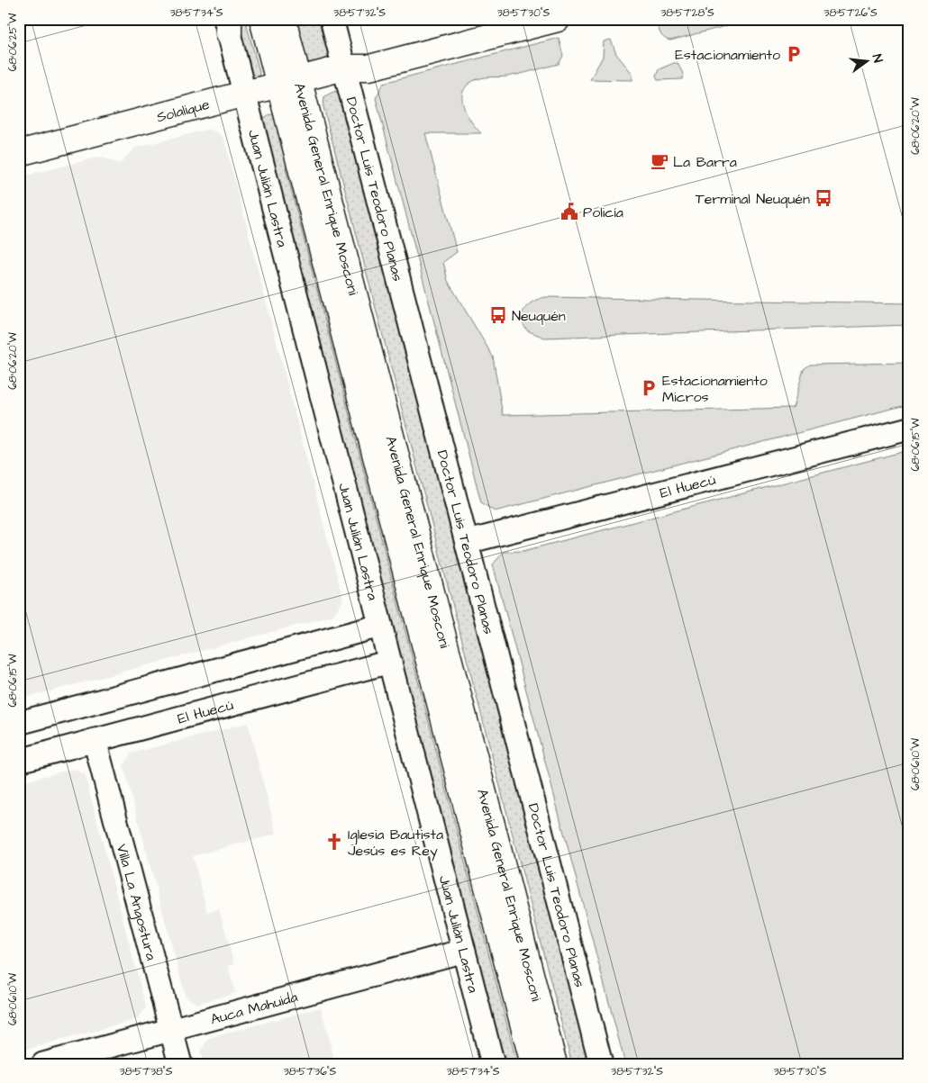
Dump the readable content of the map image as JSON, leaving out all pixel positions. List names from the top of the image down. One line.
{"streets":{"main road":["Solalique","Avenida General Enrique Mosconi"],"street":["Juan Julián Lastra","Doctor Luis Teodoro Planas","El Huecú","Villa La Angostura","Auca Mahuida"]},"crossings":[["Solalique","Juan Julián Lastra"],["Solalique","Avenida General Enrique Mosconi"],["Solalique","Doctor Luis Teodoro Planas"],["Juan Julián Lastra","El Huecú"],["Juan Julián Lastra","Auca Mahuida"],["Doctor Luis Teodoro Planas","El Huecú"],["El Huecú","Villa La Angostura"],["Villa La Angostura","Auca Mahuida"]],"places":{"parking":["Estacionamiento","Estacionamiento Micros"],"cafe":["La Barra"],"bus stop":["Terminal Neuquén","Neuquén"],"public building":["Policía"],"church":["Iglesia Bautista Jesús es Rey"]},"north":"right","coordinates":["38°57'34\"S","38°57'32\"S","38°57'30\"S","38°57'28\"S","38°57'26\"S","68°06'25\"W","68°06'20\"W","68°06'15\"W","68°06'10\"W","38°57'38\"S","38°57'36\"S"]}
